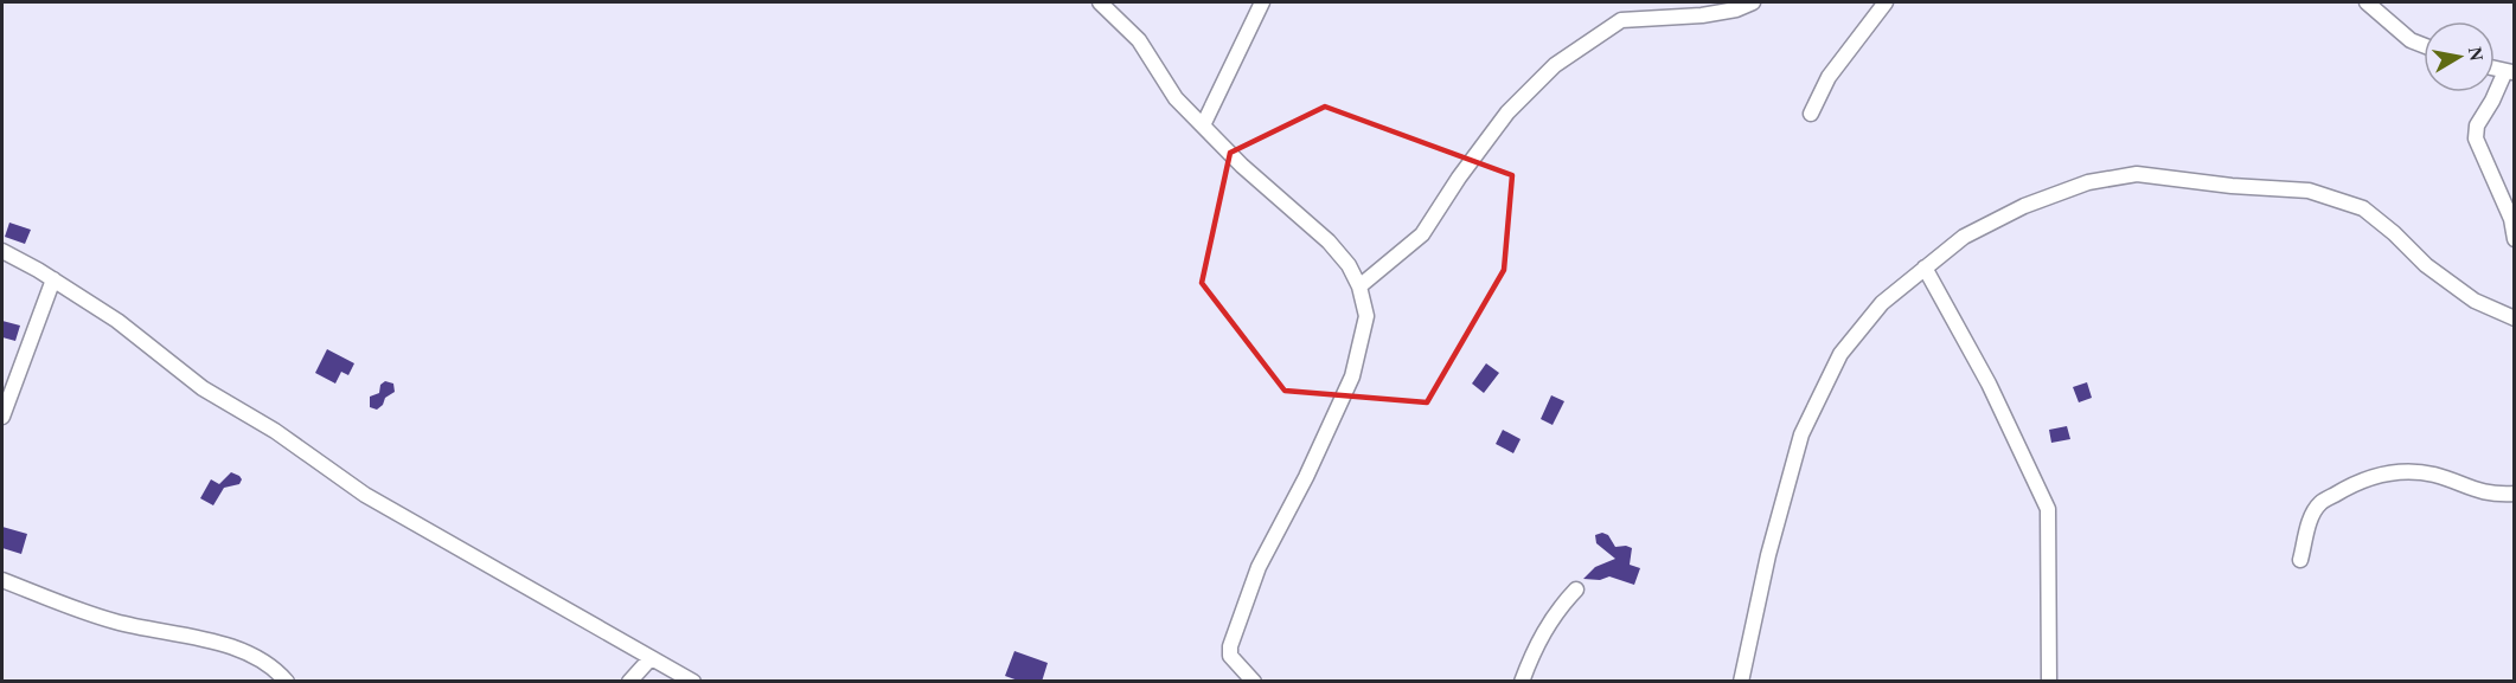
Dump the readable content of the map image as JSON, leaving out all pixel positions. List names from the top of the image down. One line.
{"north":"right"}
